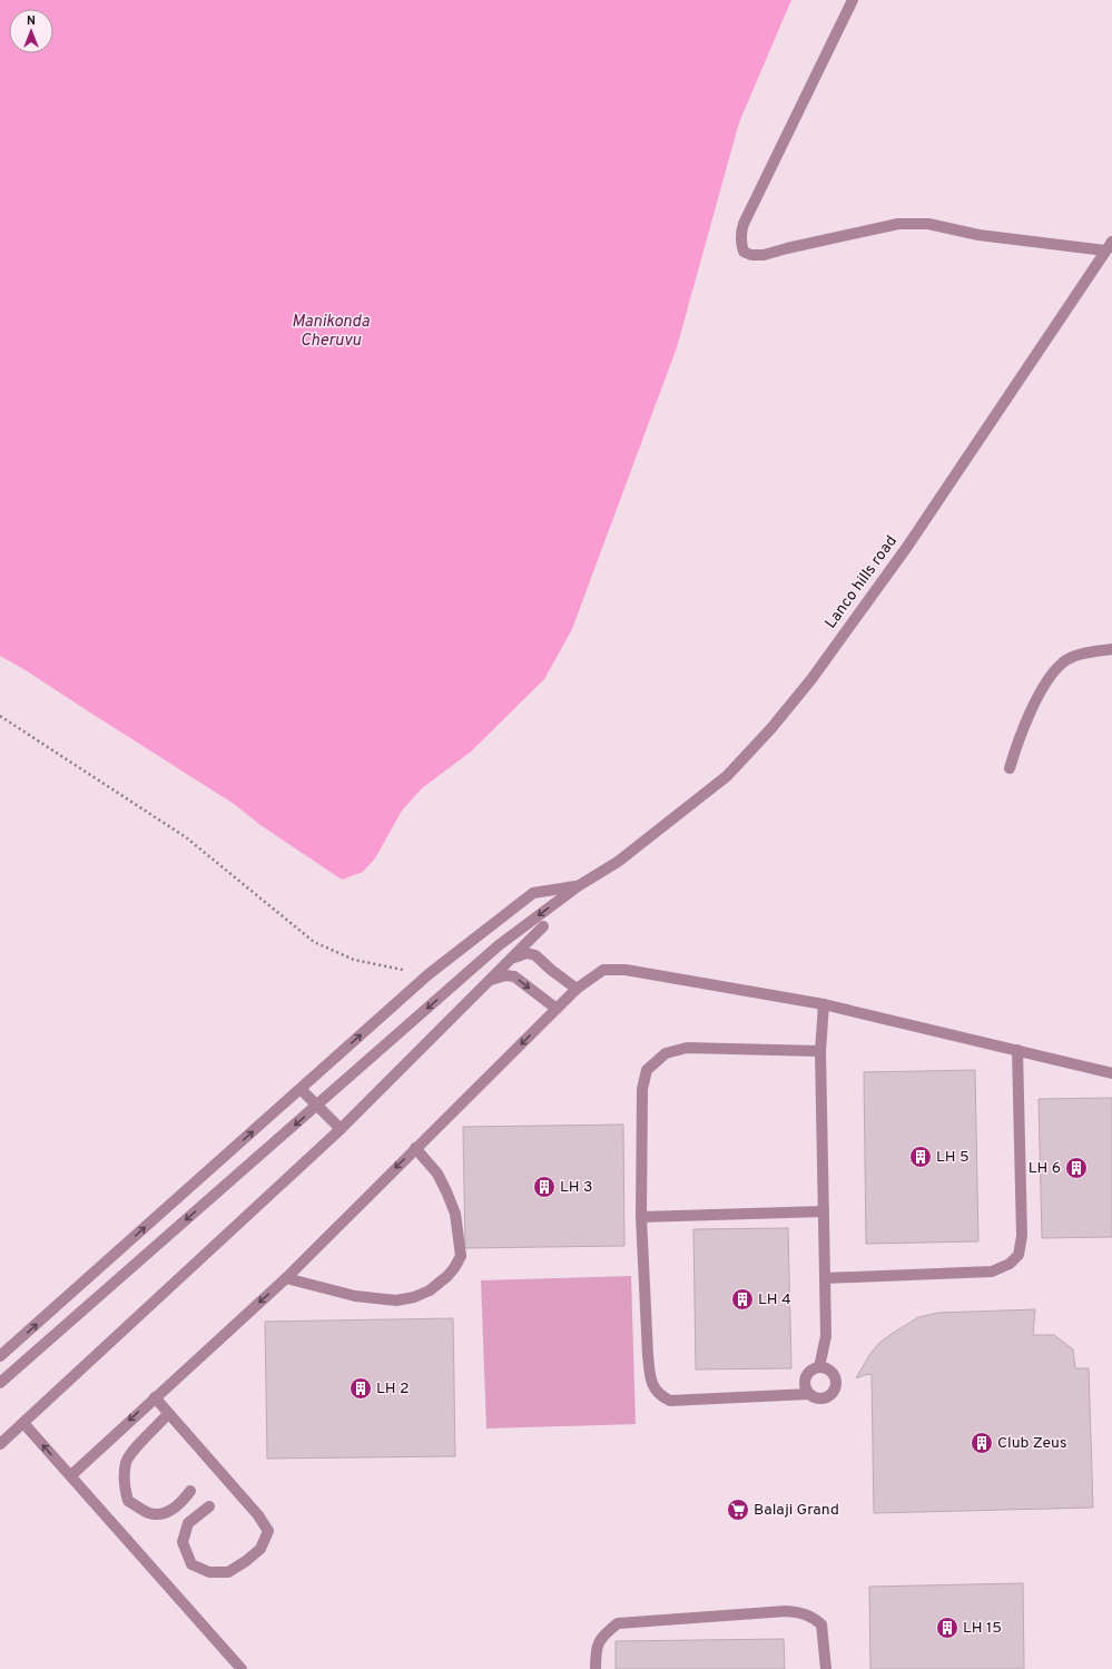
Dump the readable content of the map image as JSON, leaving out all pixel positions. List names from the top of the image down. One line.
{"streets":{"street":["Lanco hills road"]},"water":["Manikonda Cheruvu"],"places":{"building":["LH 5","LH 6","LH 3","LH 4","LH 2","Club Zeus","LH 15"],"supermarket":["Balaji Grand"]},"north":"top"}
